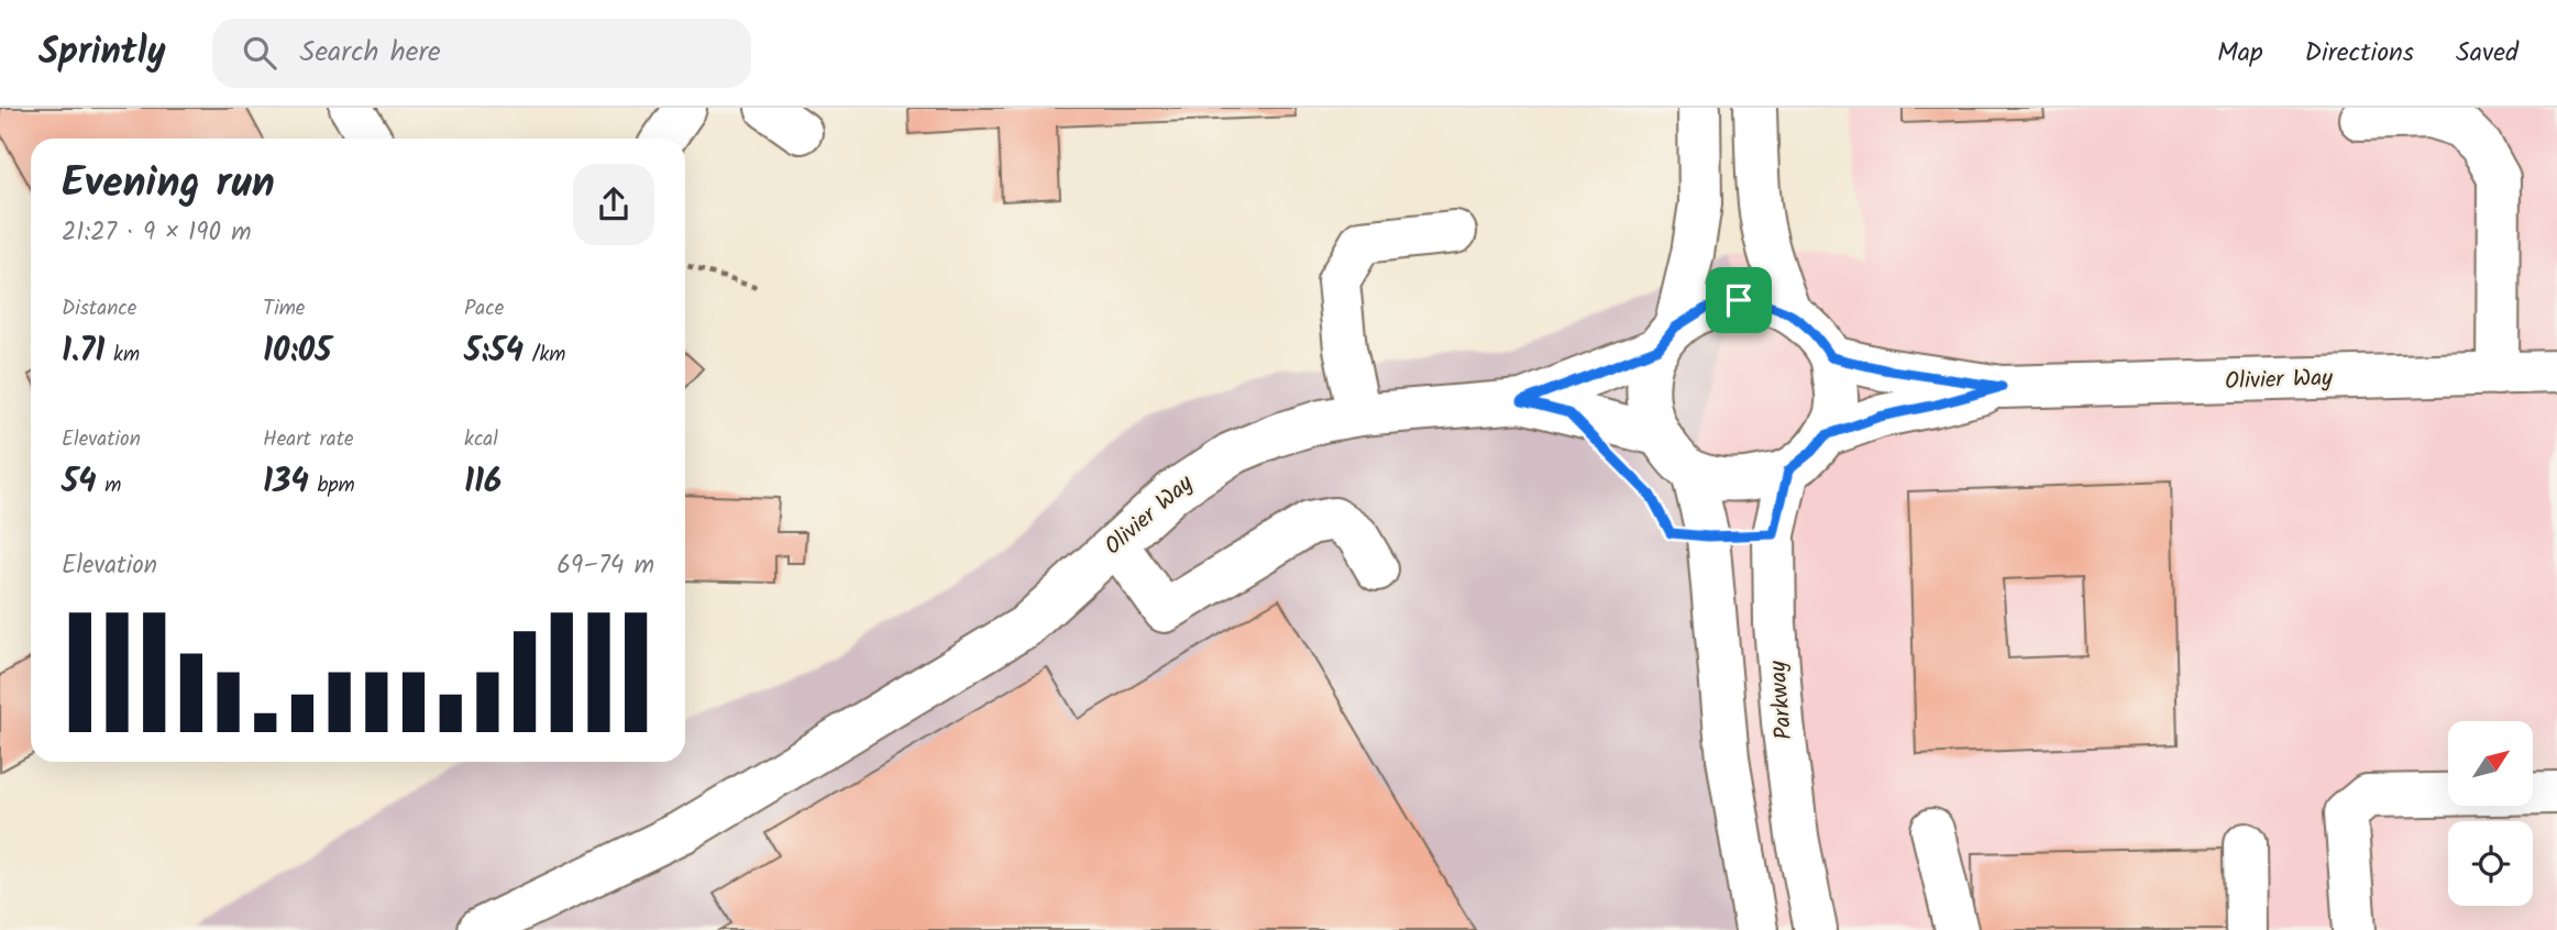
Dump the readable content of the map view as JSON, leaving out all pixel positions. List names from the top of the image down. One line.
{"streets":{"street":["Olivier Way","Parkway"]},"crossings":[["Olivier Way","Parkway"]],"north":"top right","page":{"header":"Sprintly","search":"Search here","nav":["Map","Directions","Saved"],"heading":["Evening run","21:27 · 9 × 190 m"],"stats":[["Distance","1.71 km"],["Time","10:05"],["Pace","5:54 /km"],["Elevation","54 m"],["Heart rate","134 bpm"],["kcal","116"]],"chart":["Elevation","69–74 m"]}}
